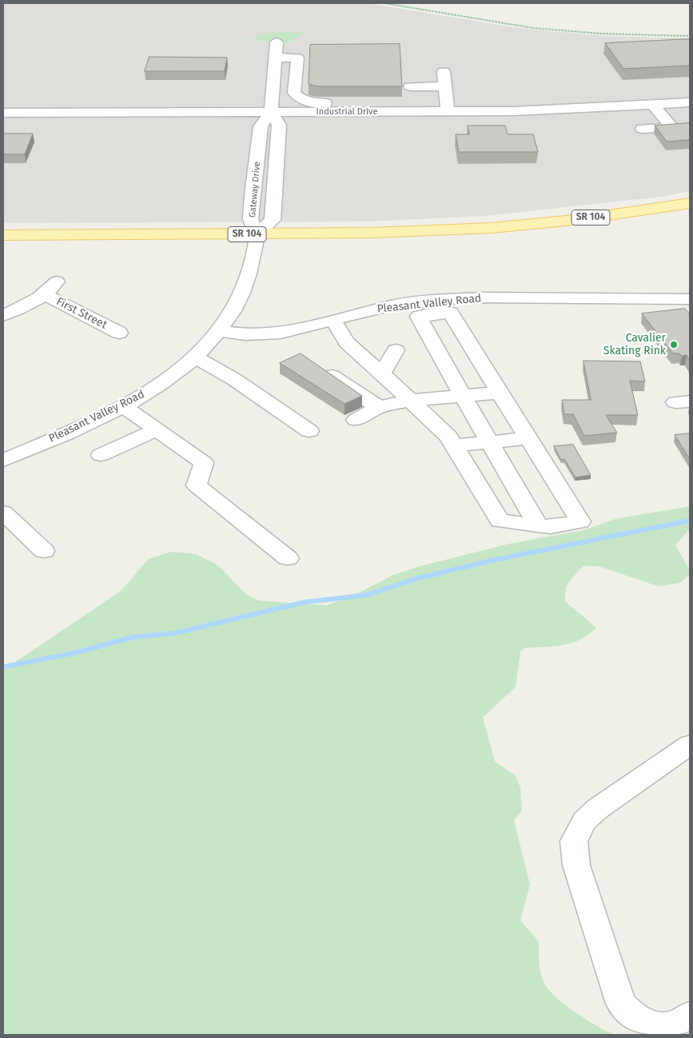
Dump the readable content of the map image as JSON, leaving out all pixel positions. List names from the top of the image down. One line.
{"streets":{"main road":["SR 104"],"street":["Industrial Drive","Gateway Drive","Pleasant Valley Road","First Street"]},"crossings":[["Industrial Drive","Gateway Drive"],["Gateway Drive","SR 104"],["Gateway Drive","Pleasant Valley Road"],["SR 104","Pleasant Valley Road"]],"places":["Cavalier Skating Rink"]}
